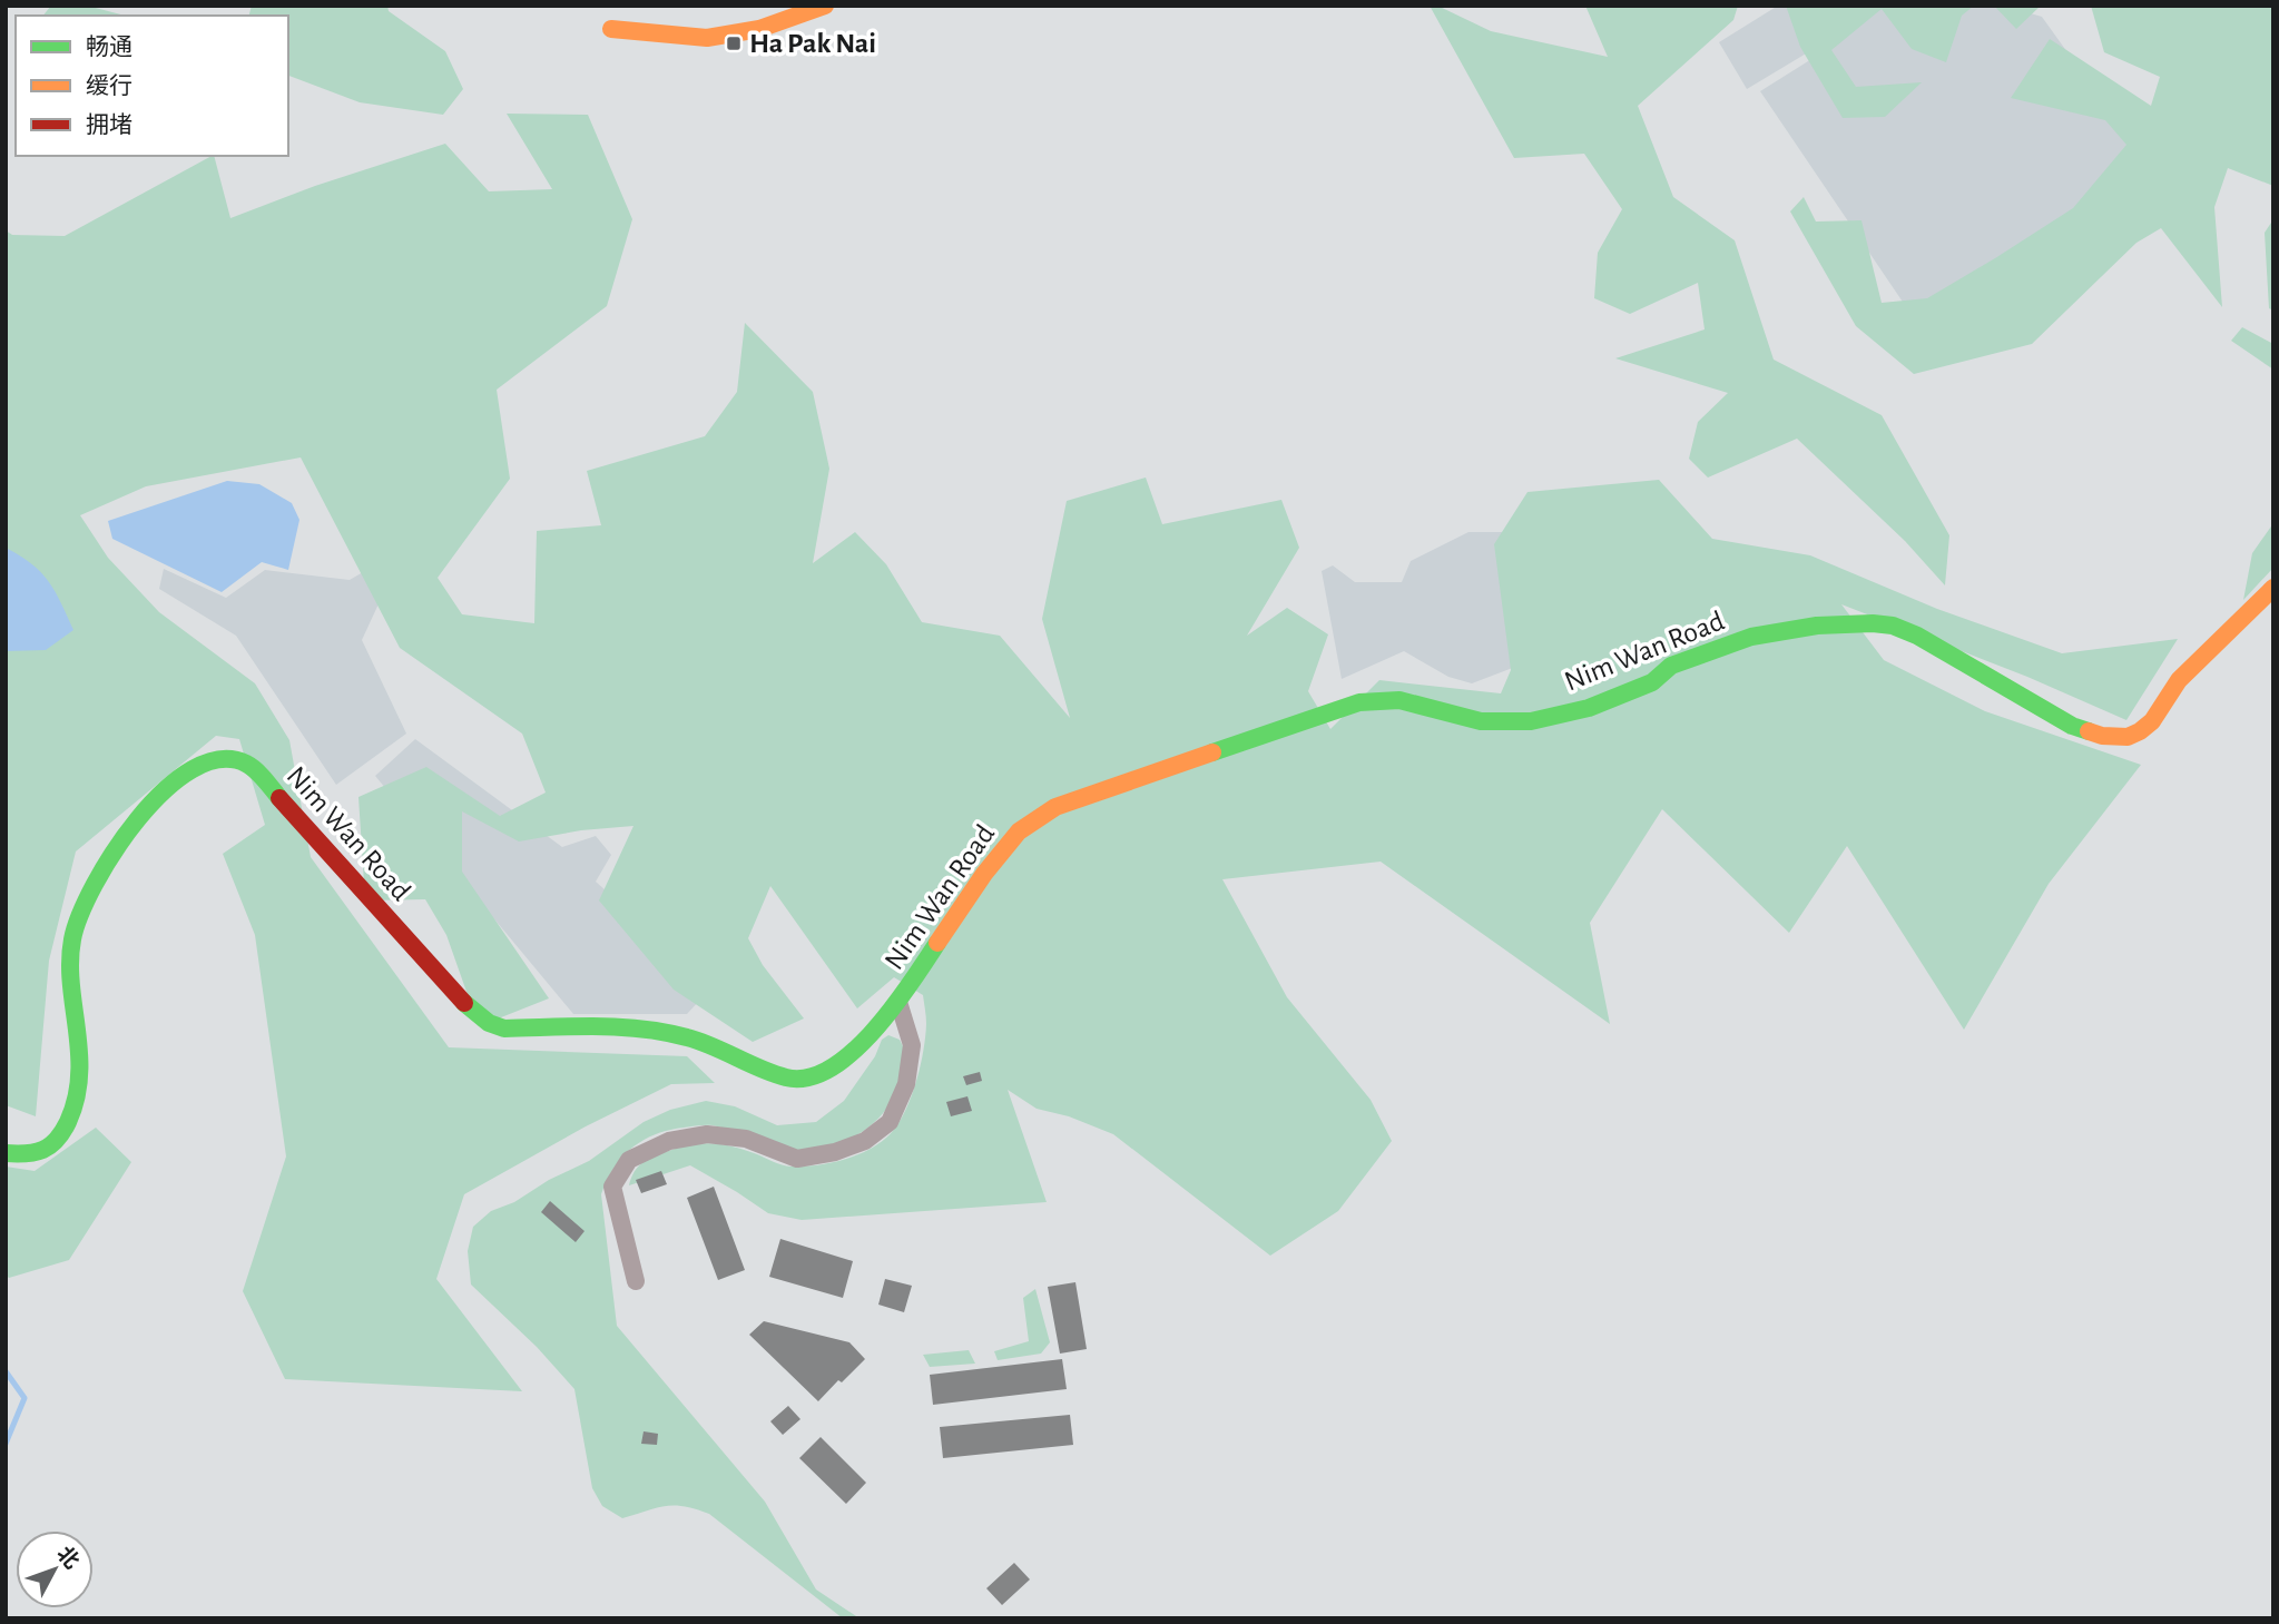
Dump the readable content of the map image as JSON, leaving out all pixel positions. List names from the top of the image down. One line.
{"streets":{"street":["Nim Wan Road"]},"places":{"transit":["Ha Pak Nai"]},"legend":["畅通","缓行","拥堵"],"north":"top right"}
